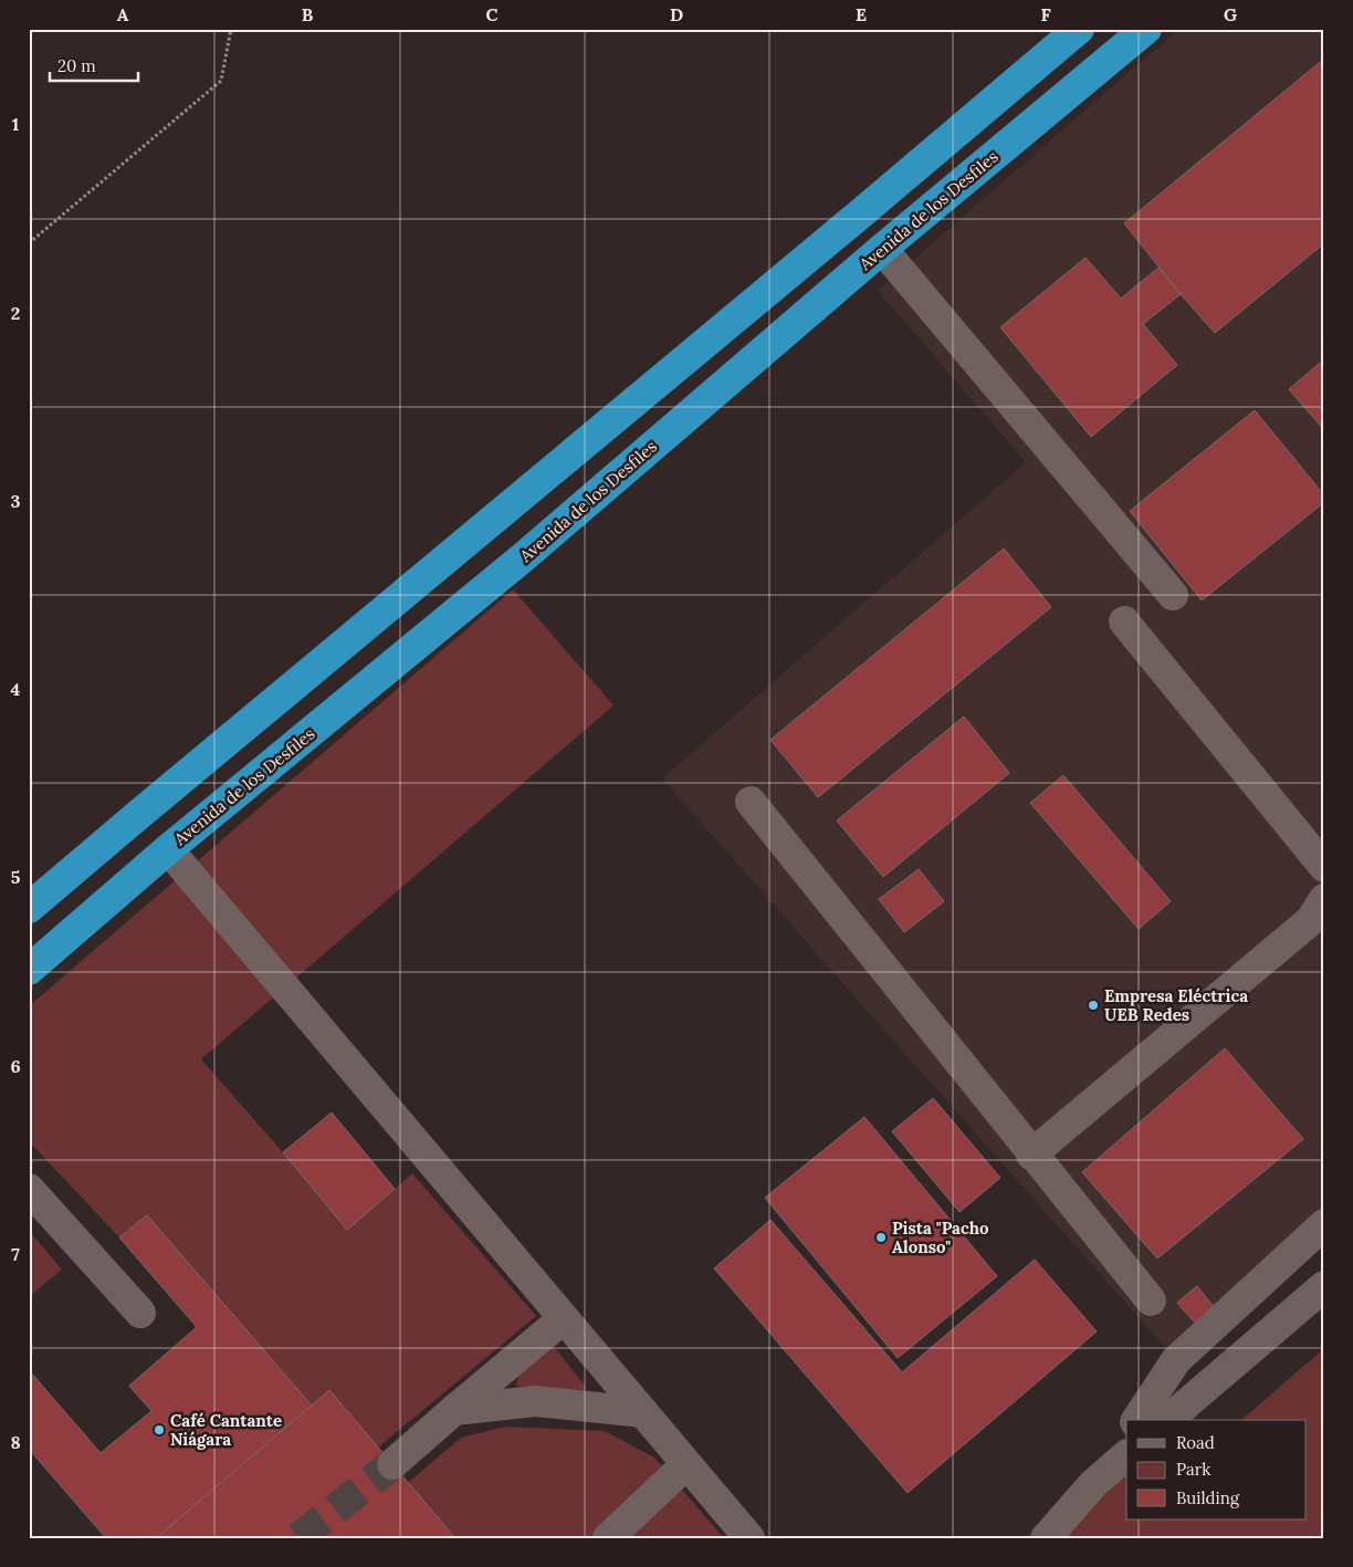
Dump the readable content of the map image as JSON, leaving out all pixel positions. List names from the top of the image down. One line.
{"streets":{"highway":["Avenida de los Desfiles"]},"places":["Empresa Eléctrica UEB Redes","Pista \"Pacho Alonso\"","Café Cantante Niágara"],"legend":["Road","Park","Building"],"scale_bar":"20 m","grid":{"columns":["A","B","C","D","E","F","G"],"rows":["1","2","3","4","5","6","7","8"]}}
